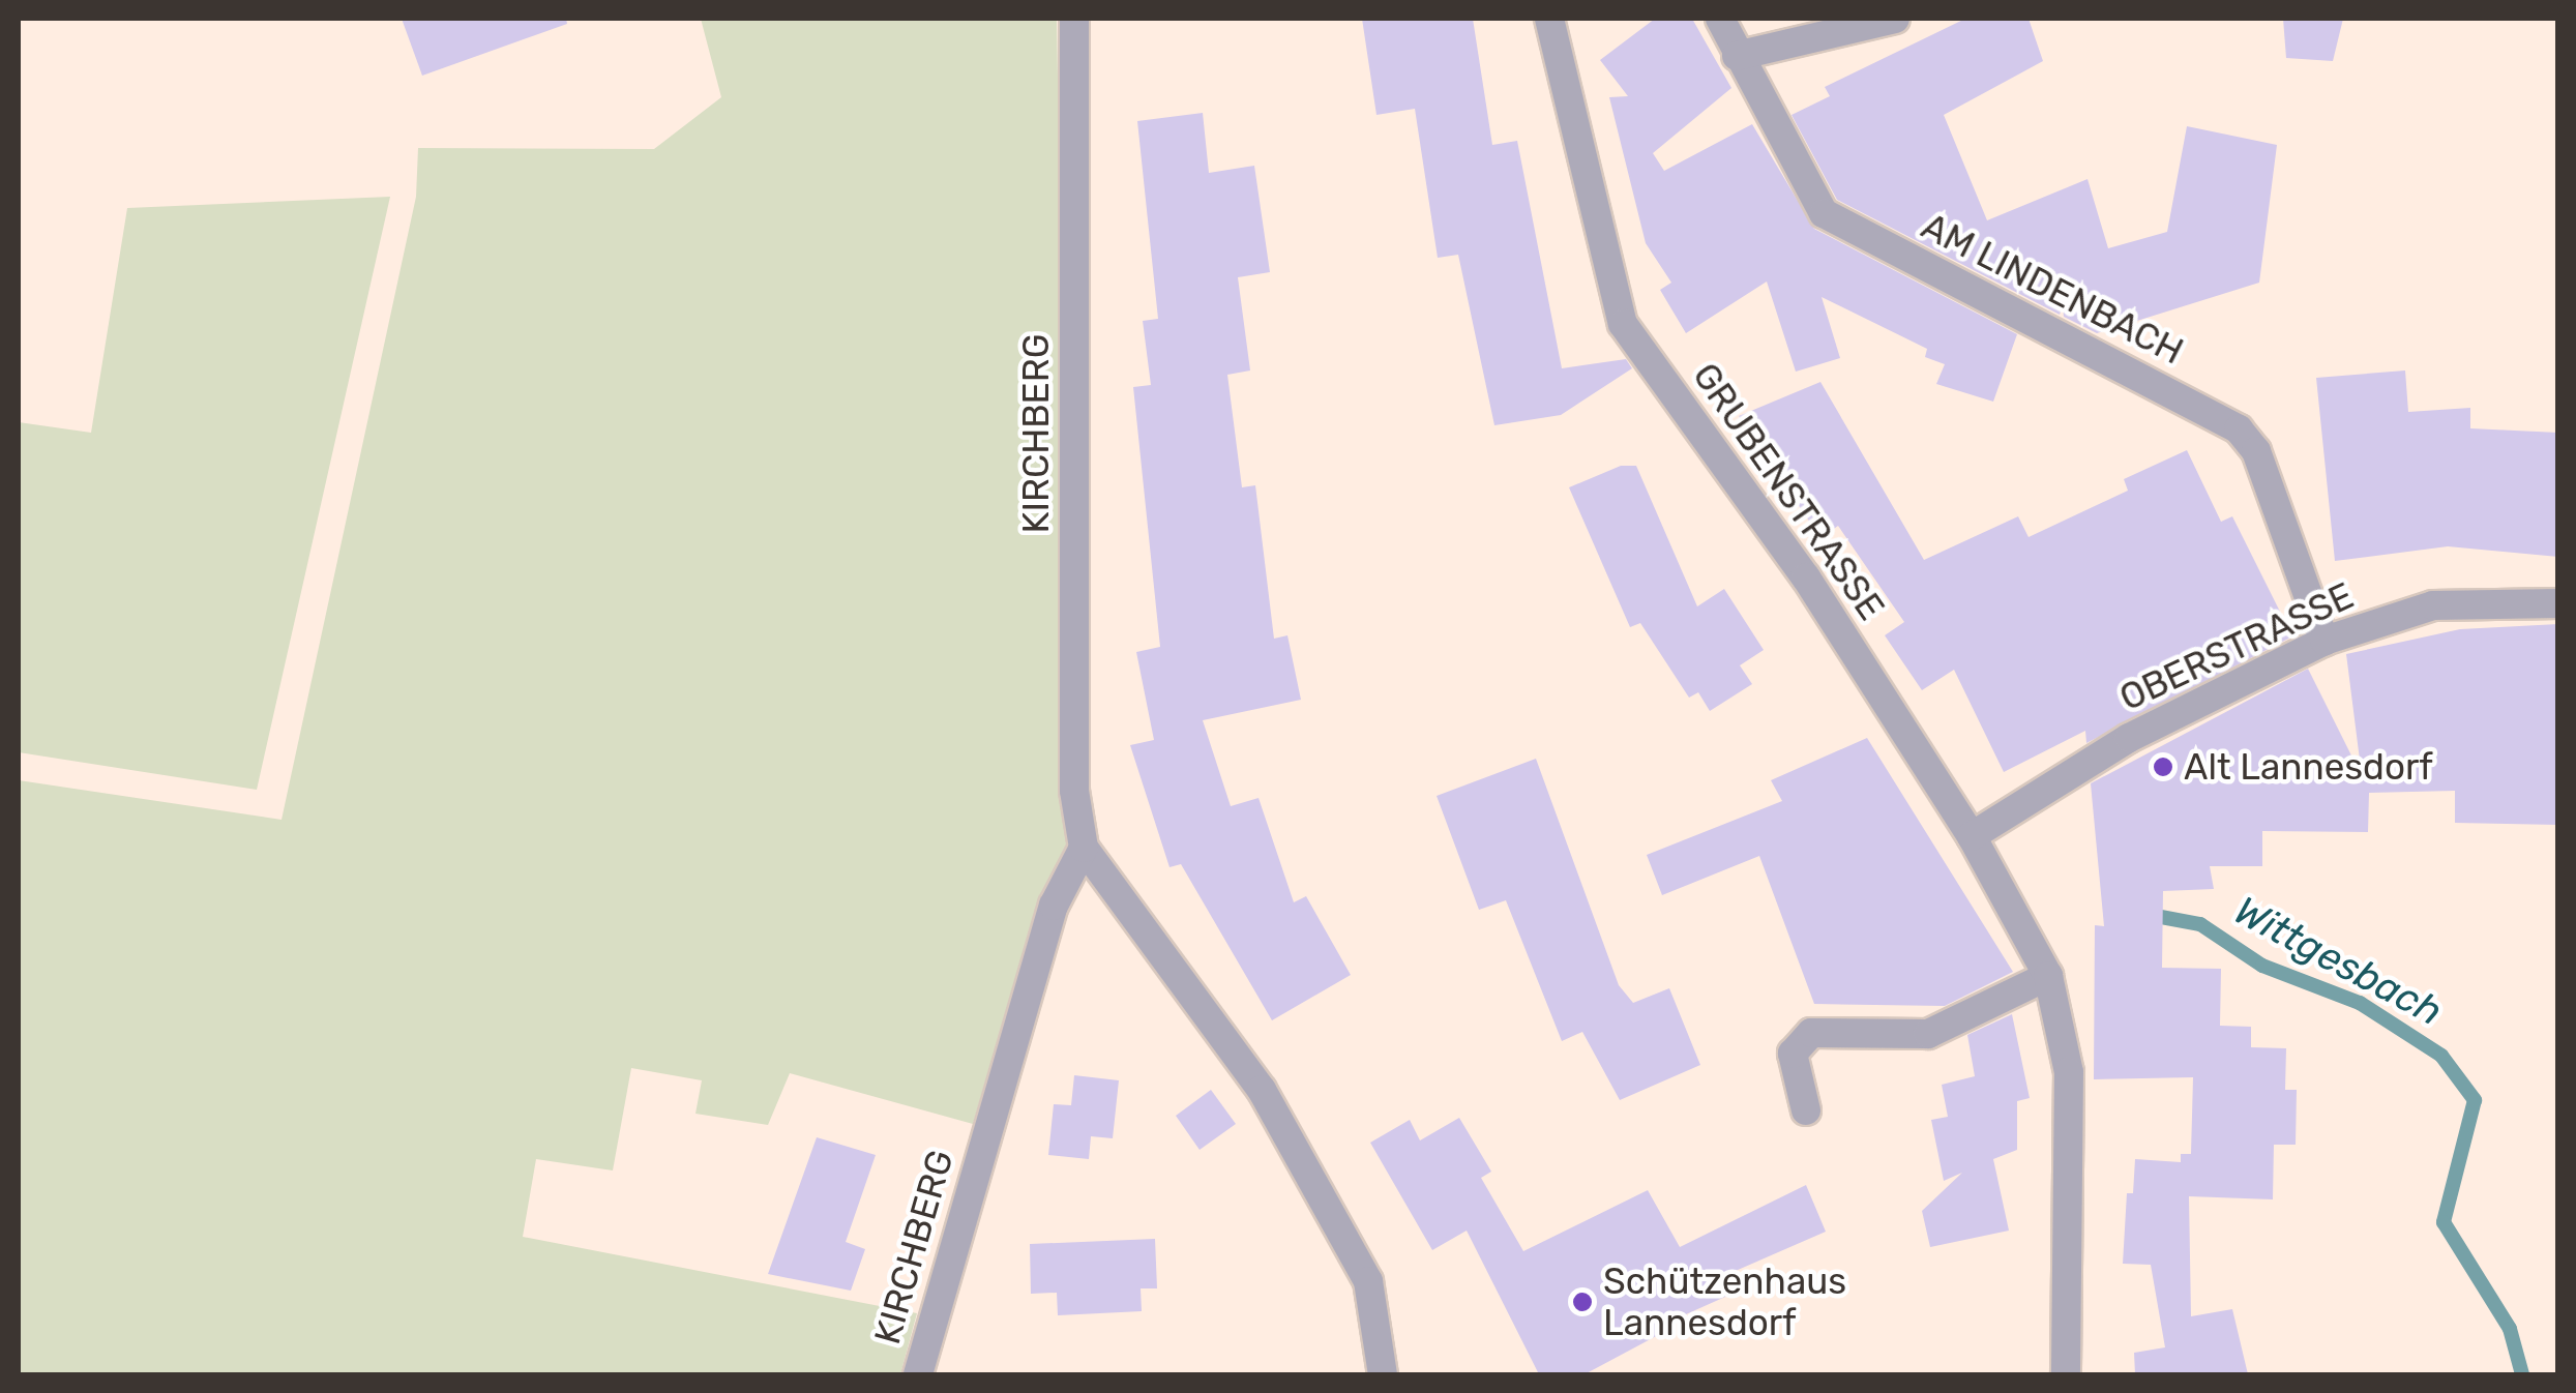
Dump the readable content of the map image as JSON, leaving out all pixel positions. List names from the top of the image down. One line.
{"streets":{"street":["AM LINDENBACH","KIRCHBERG","GRUBENSTRASSE","OBERSTRASSE"]},"crossings":[["AM LINDENBACH","OBERSTRASSE"],["GRUBENSTRASSE","OBERSTRASSE"]],"water":["Wittgesbach"],"places":["Alt Lannesdorf","Schützenhaus Lannesdorf"]}
